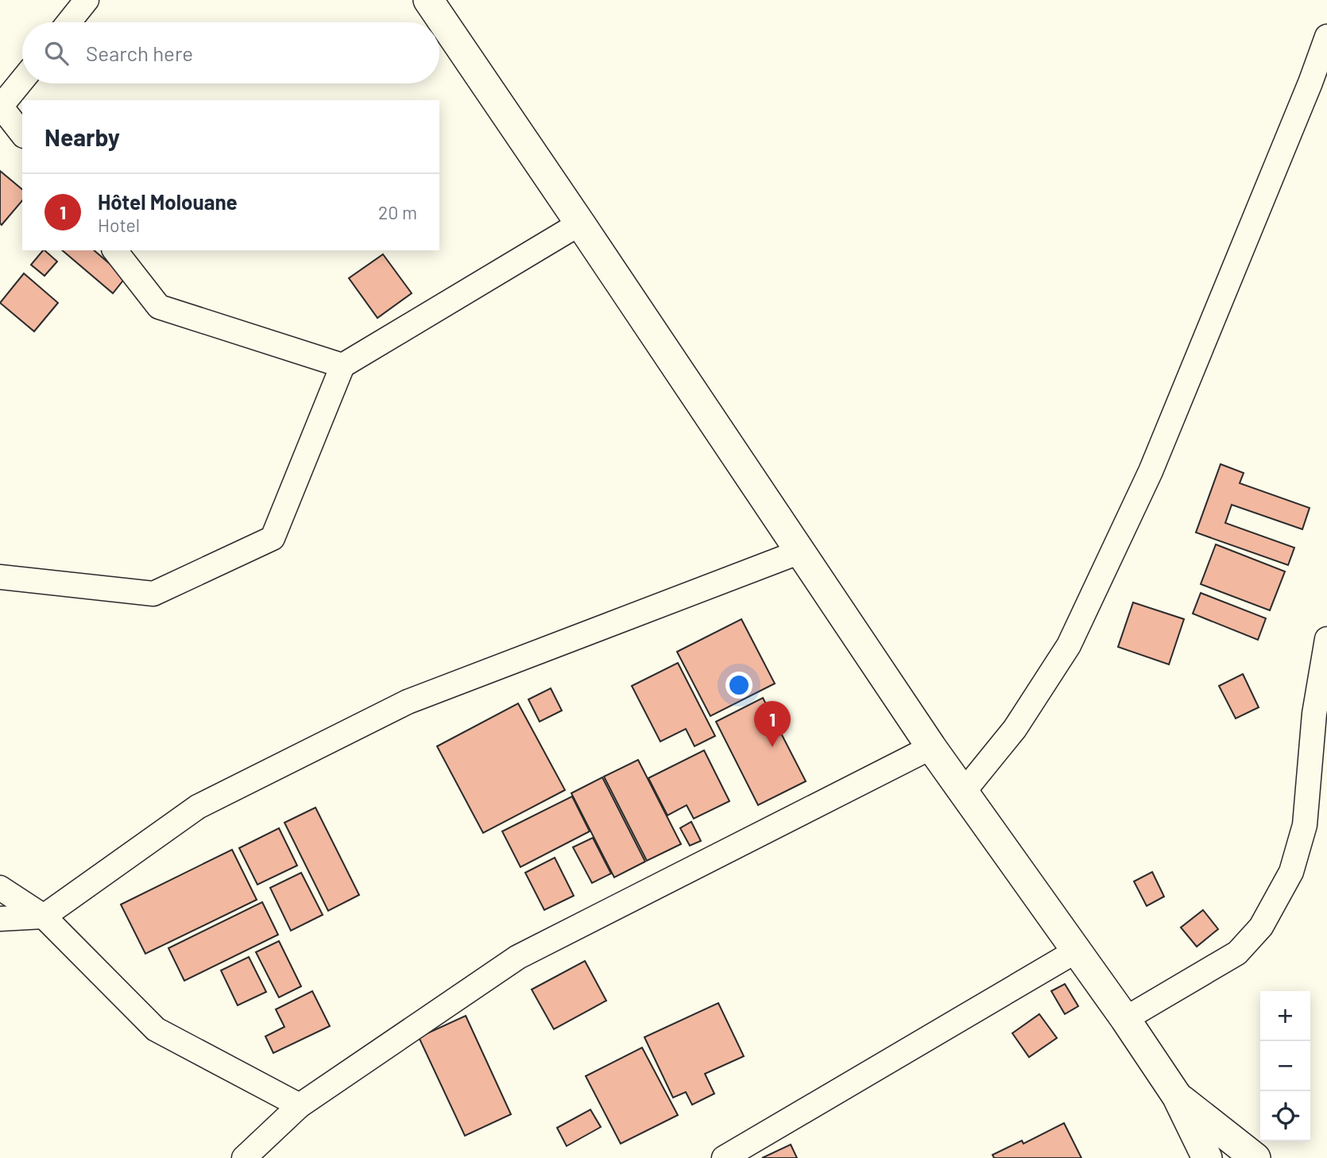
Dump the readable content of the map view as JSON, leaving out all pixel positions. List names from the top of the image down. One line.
{"page":{"search":"Search here","heading":"Nearby","list":[{"mark":"1","name":"Hôtel Molouane","note":"Hotel","value":"20 m"}],"pins":"1","map_buttons":["+","−"]}}
